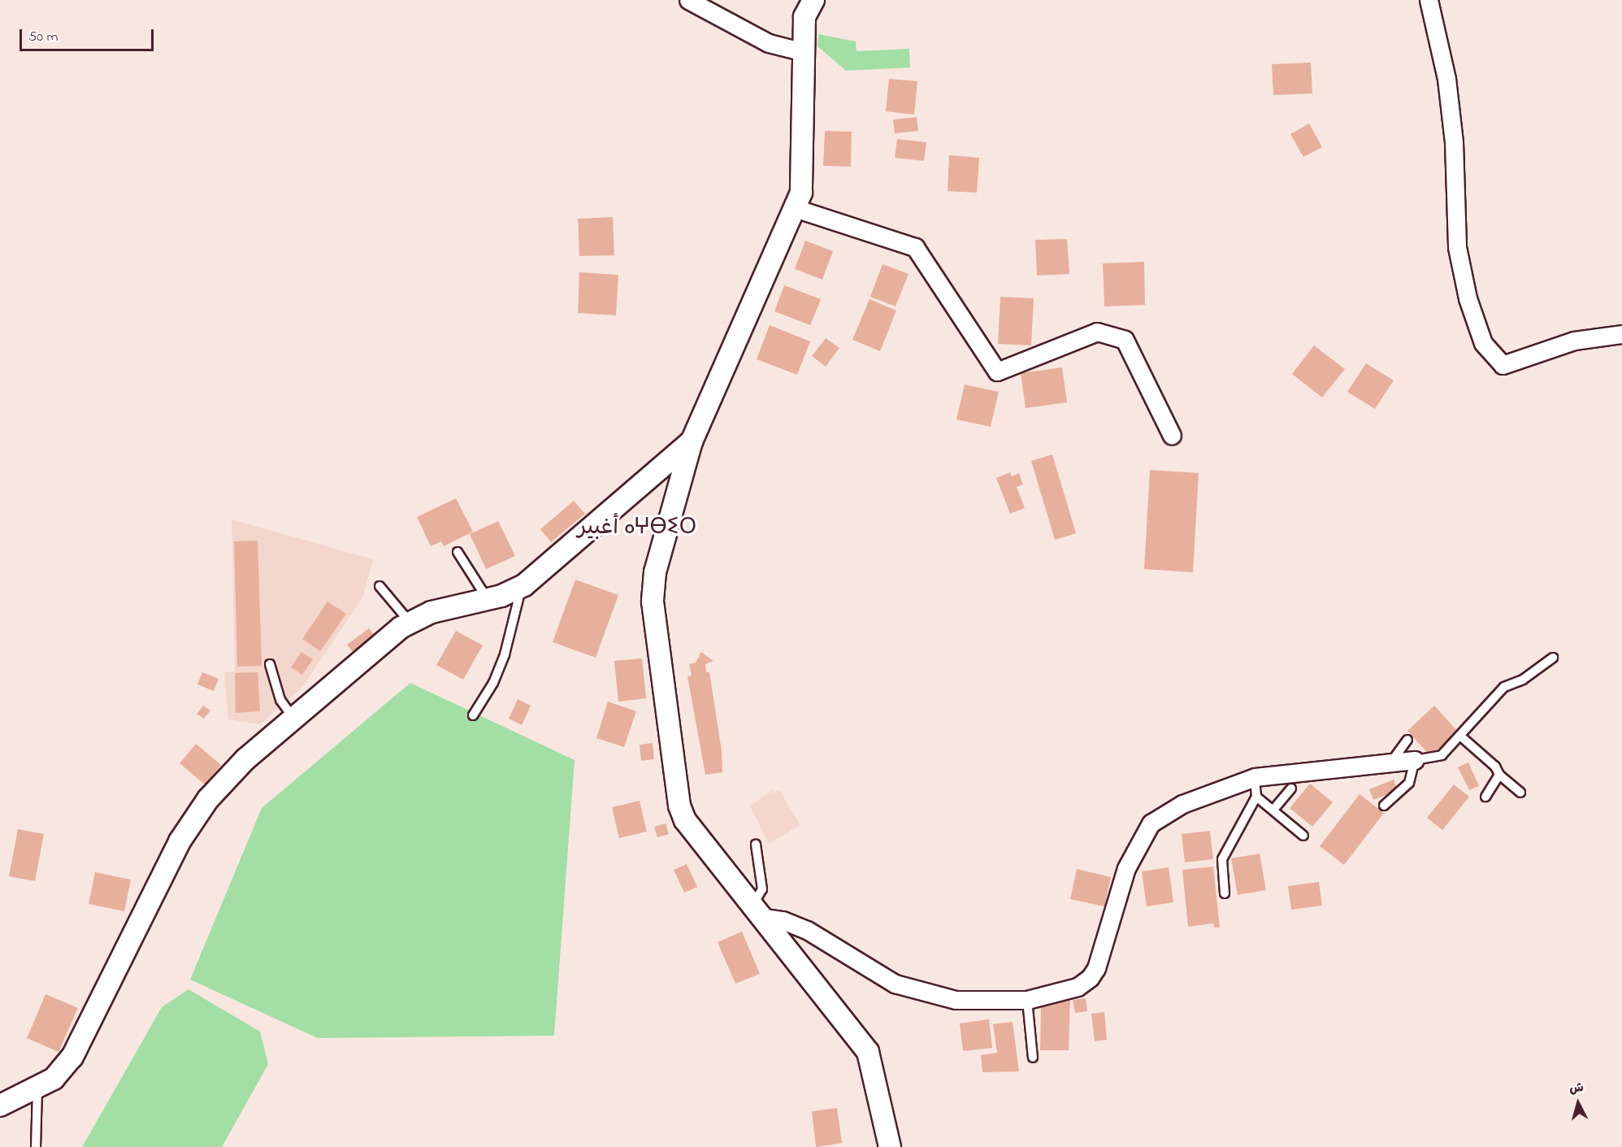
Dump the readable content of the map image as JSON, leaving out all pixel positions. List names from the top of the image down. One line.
{"districts":["أغبير ⴰⵖⴱⵉⵔ"],"scale_bar":"50 m","north":"top"}
